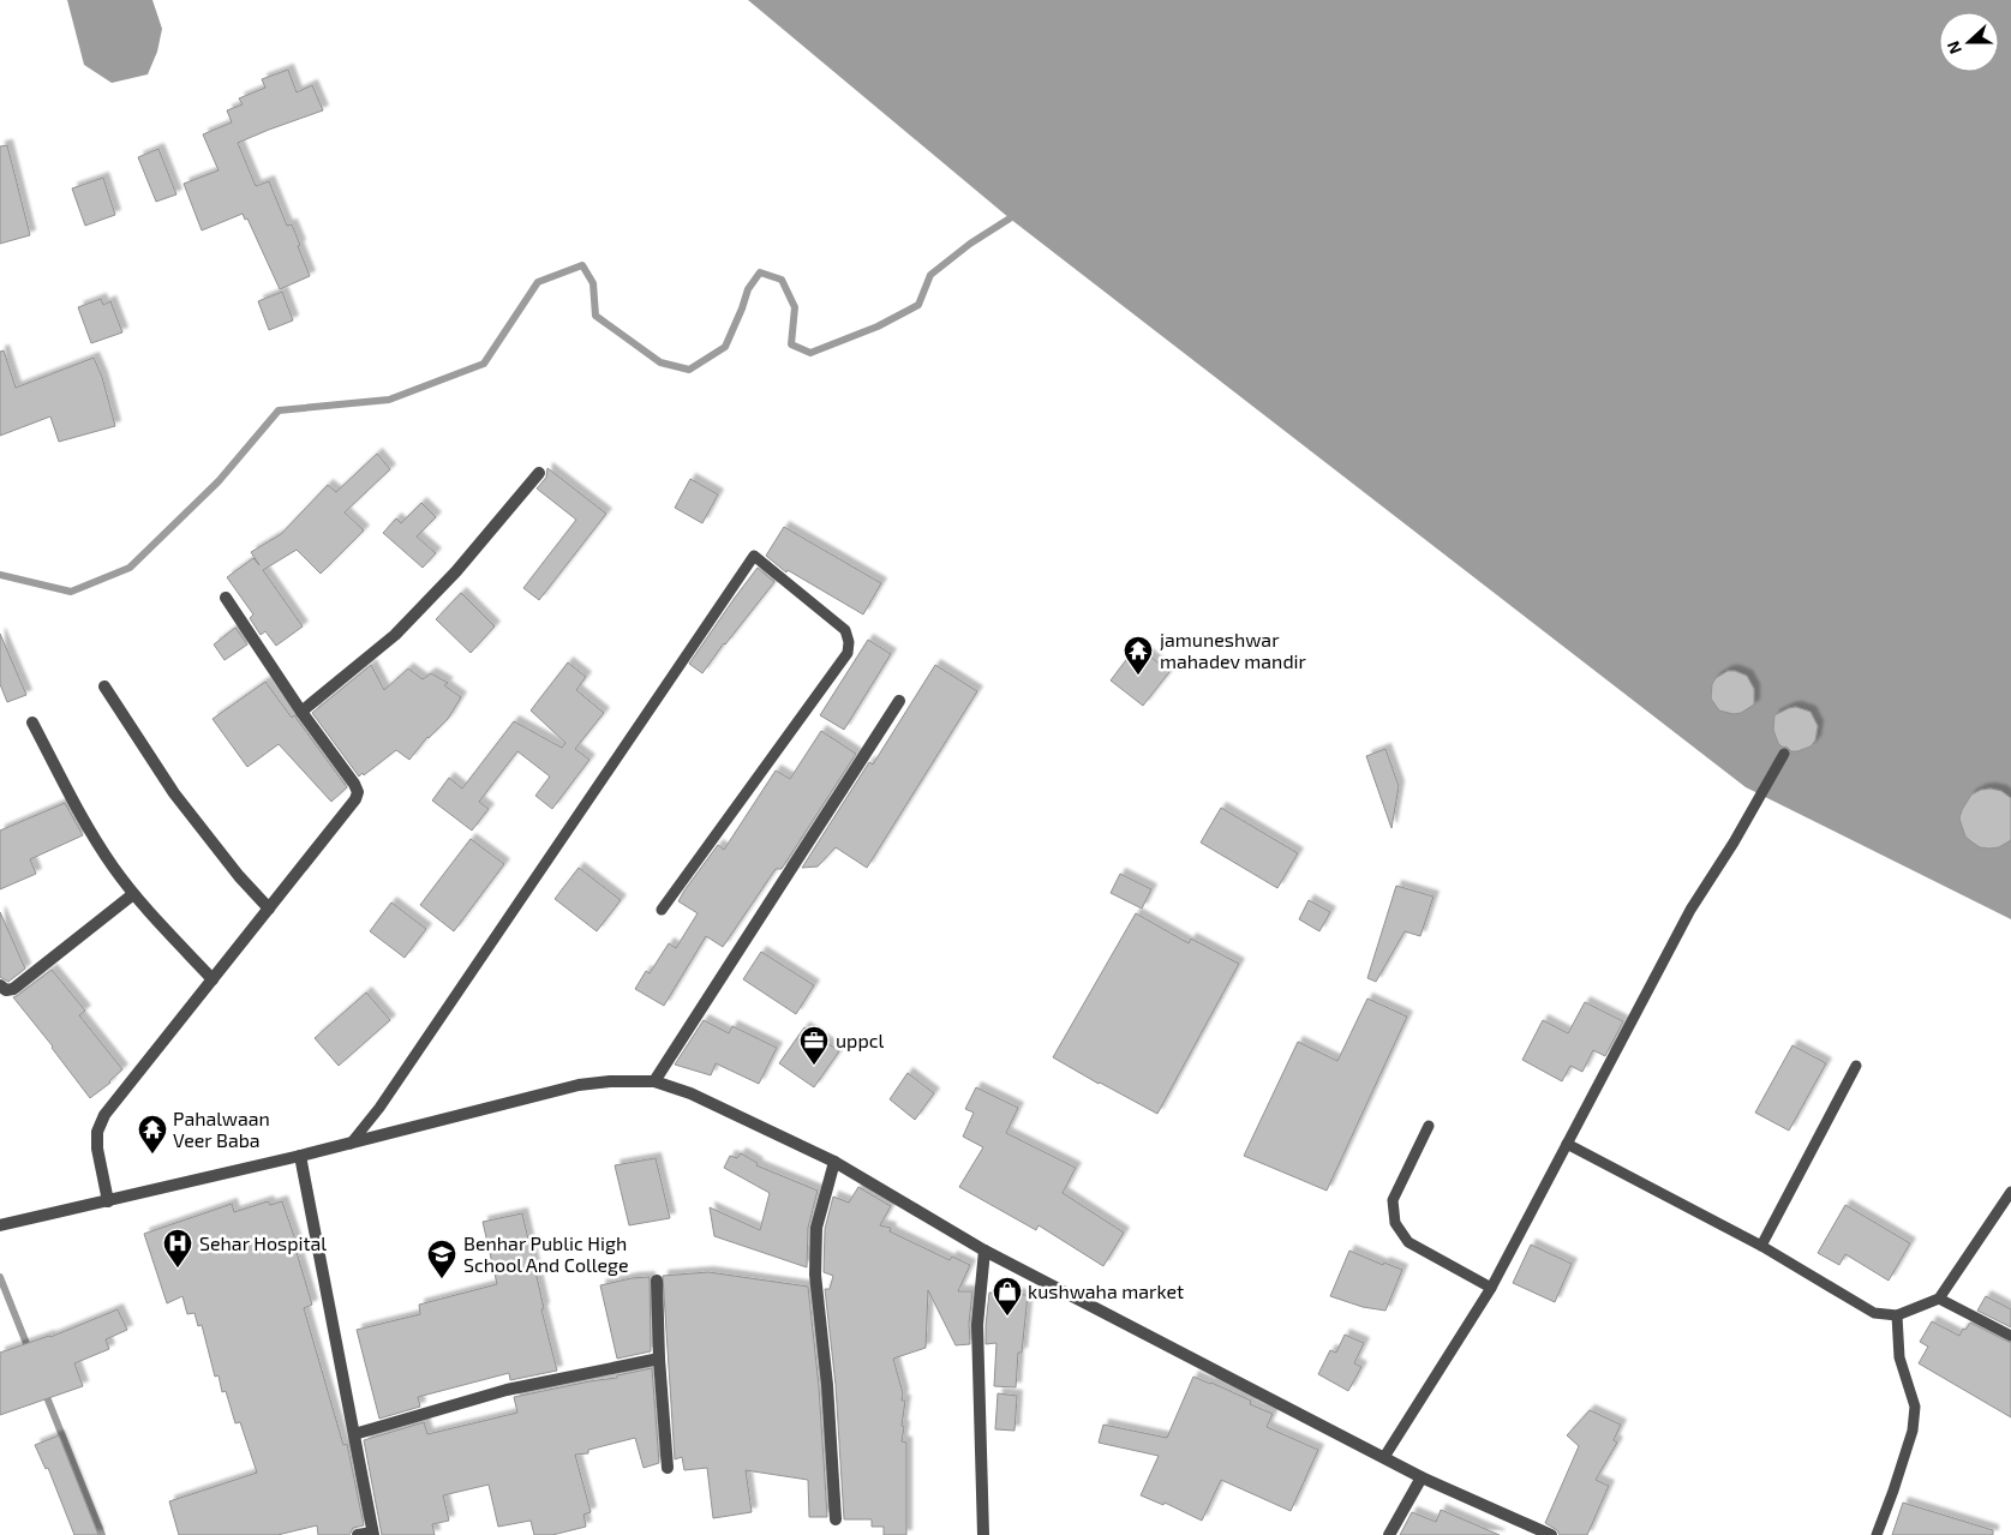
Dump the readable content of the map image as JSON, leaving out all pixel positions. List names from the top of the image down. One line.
{"places":{"temple":["jamuneshwar mahadev mandir","Pahalwaan Veer Baba"],"office":["uppcl"],"hospital":["Sehar Hospital"],"school or university":["Benhar Public High School And College"],"shop":["kushwaha market"]},"north":"left"}
